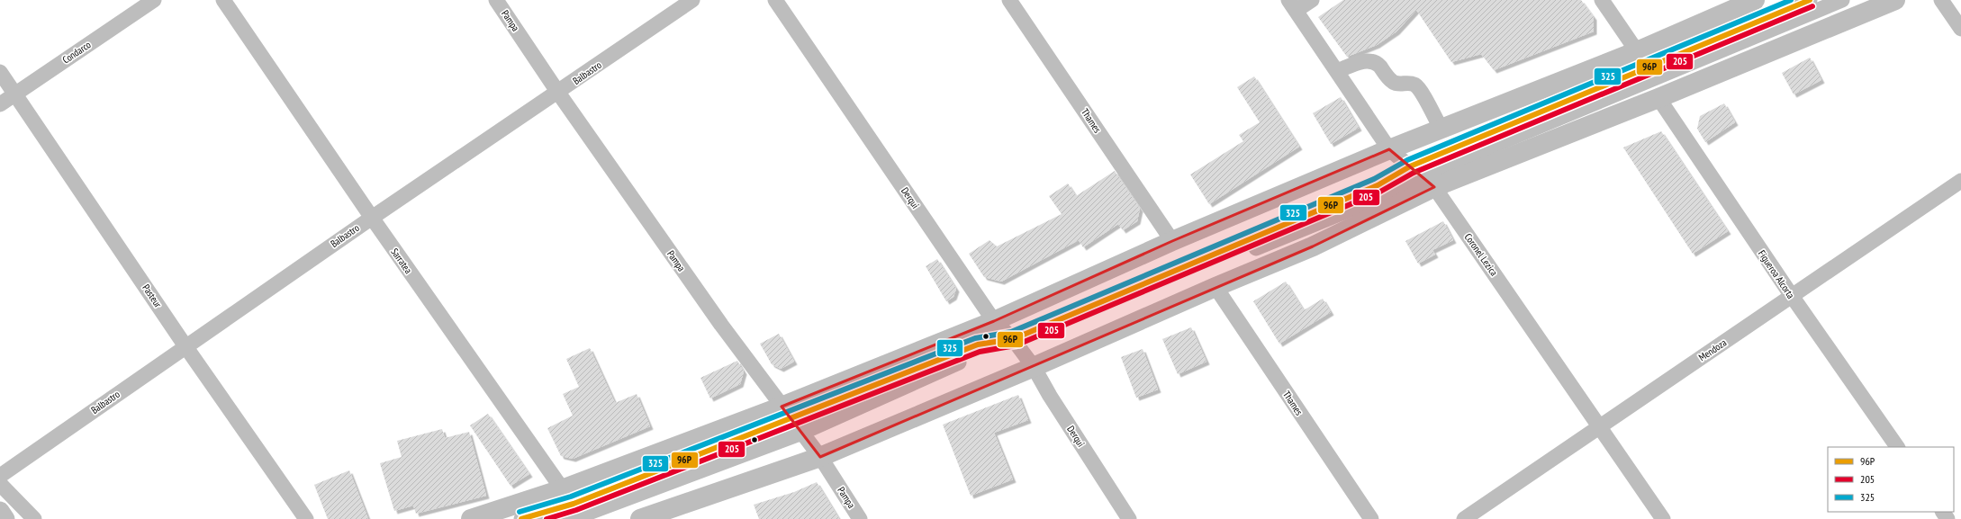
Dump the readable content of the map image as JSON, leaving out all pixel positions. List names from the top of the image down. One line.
{"streets":{"street":["Pampa","Condarco","Balbastro","Thames","Derqui","Coronel Lezica","Sarratea","Figueroa Alcorta","Pasteur","Mendoza"]},"crossings":[["Pampa","Balbastro"],["Condarco","Pasteur"],["Balbastro","Sarratea"],["Balbastro","Pasteur"],["Coronel Lezica","Mendoza"],["Figueroa Alcorta","Mendoza"]],"lines":["transit line 96P","transit line 325","transit line 205"],"legend":["96P","205","325"]}
